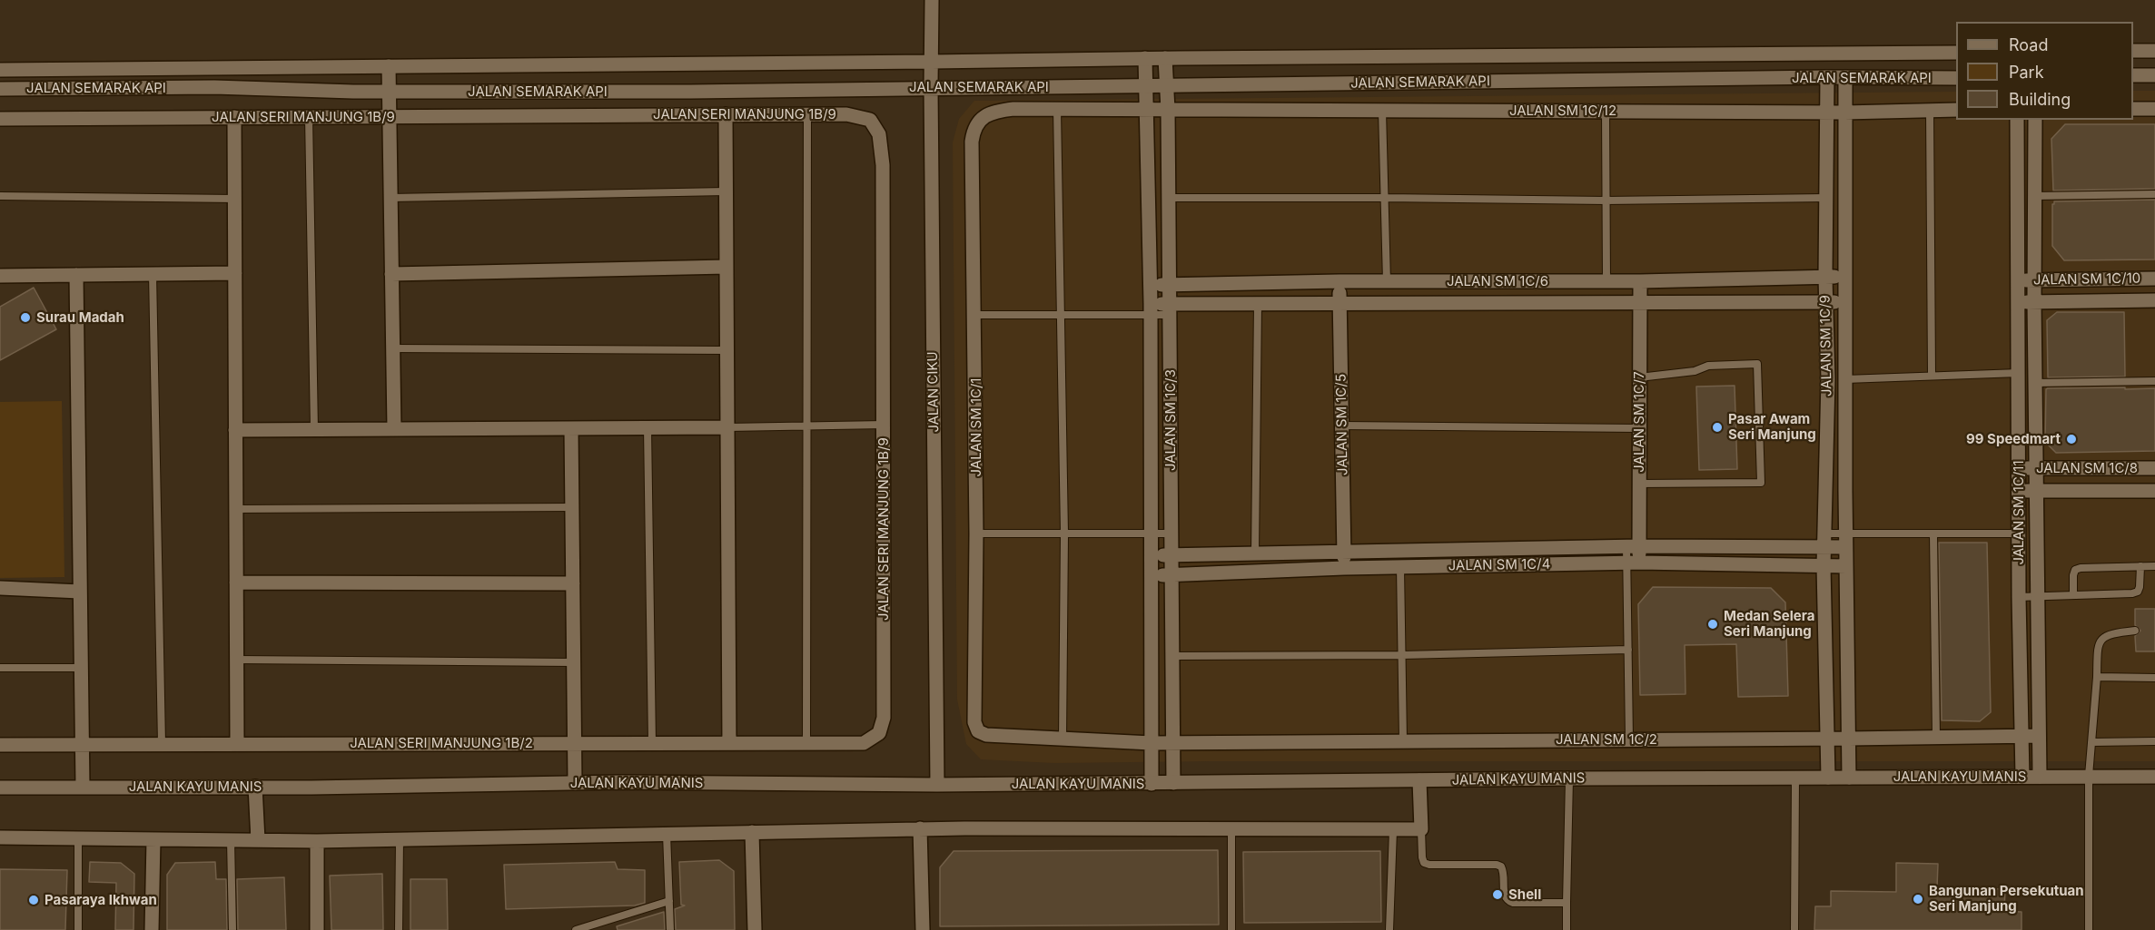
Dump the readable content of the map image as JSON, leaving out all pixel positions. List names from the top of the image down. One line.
{"streets":{"street":["JALAN SEMARAK API","JALAN SM 1C/12","JALAN SERI MANJUNG 1B/9","JALAN SM 1C/10","JALAN SM 1C/6","JALAN SM 1C/9","JALAN CIKU","JALAN SM 1C/3","JALAN SM 1C/7","JALAN SM 1C/5","JALAN SM 1C/1","JALAN SM 1C/8","JALAN SM 1C/11","JALAN SM 1C/4","JALAN SM 1C/2","JALAN SERI MANJUNG 1B/2","JALAN KAYU MANIS"]},"crossings":[["JALAN SEMARAK API","JALAN SM 1C/9"],["JALAN SEMARAK API","JALAN CIKU"],["JALAN SEMARAK API","JALAN SM 1C/3"],["JALAN SM 1C/12","JALAN SM 1C/9"],["JALAN SM 1C/12","JALAN SM 1C/3"],["JALAN SM 1C/12","JALAN SM 1C/1"],["JALAN SERI MANJUNG 1B/9","JALAN SERI MANJUNG 1B/2"],["JALAN SM 1C/10","JALAN SM 1C/11"],["JALAN SM 1C/6","JALAN SM 1C/9"],["JALAN SM 1C/6","JALAN SM 1C/3"],["JALAN SM 1C/6","JALAN SM 1C/7"],["JALAN SM 1C/6","JALAN SM 1C/5"],["JALAN SM 1C/9","JALAN SM 1C/4"],["JALAN SM 1C/9","JALAN SM 1C/2"],["JALAN SM 1C/9","JALAN KAYU MANIS"],["JALAN CIKU","JALAN KAYU MANIS"],["JALAN SM 1C/3","JALAN SM 1C/1"],["JALAN SM 1C/3","JALAN SM 1C/4"],["JALAN SM 1C/3","JALAN SM 1C/2"],["JALAN SM 1C/3","JALAN KAYU MANIS"],["JALAN SM 1C/7","JALAN SM 1C/4"],["JALAN SM 1C/5","JALAN SM 1C/4"],["JALAN SM 1C/1","JALAN SM 1C/2"],["JALAN SM 1C/8","JALAN SM 1C/11"],["JALAN SM 1C/11","JALAN SM 1C/2"],["JALAN SM 1C/11","JALAN KAYU MANIS"]],"places":["Surau Madah","Pasar Awam Seri Manjung","99 Speedmart","Medan Selera Seri Manjung","Shell","Bangunan Persekutuan Seri Manjung","Pasaraya Ikhwan"],"legend":["Road","Park","Building"]}
